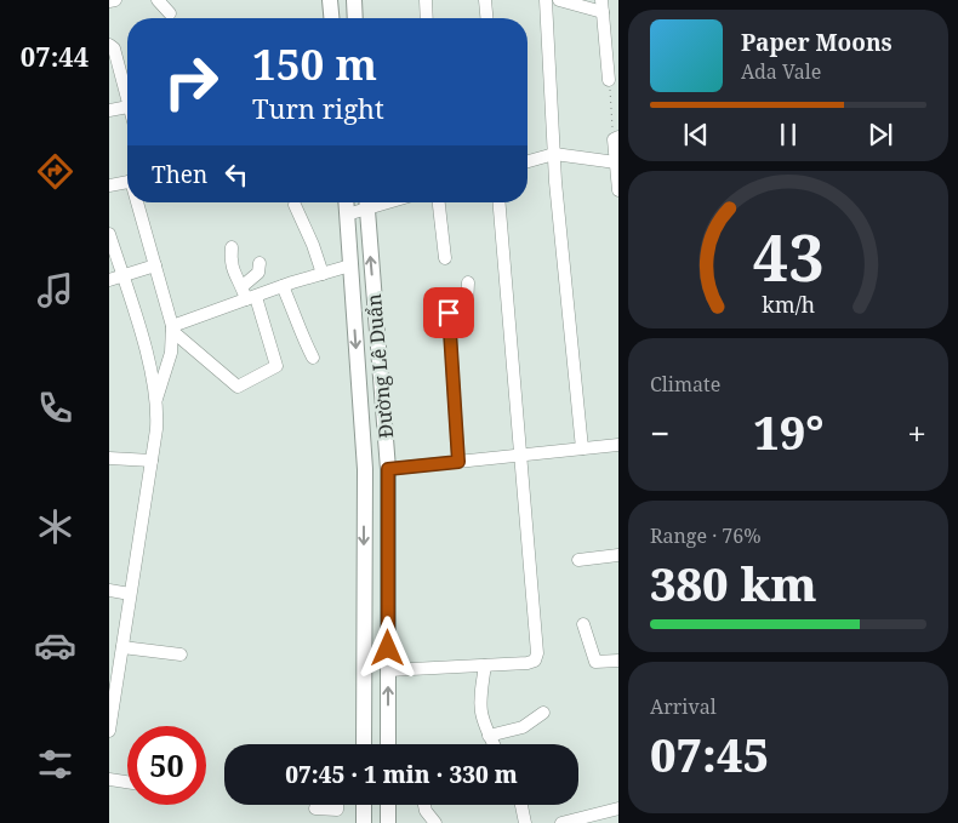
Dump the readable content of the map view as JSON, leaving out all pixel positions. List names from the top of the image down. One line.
{"streets":{"main road":["Đường Lê Duẩn"]},"page":{"tabs":"07:44","turn":["150 m","Turn right"],"song":["Paper Moons","Ada Vale"],"then":"Then","tile":["Climate",["Range · 76%","380 km"],["Arrival","07:45"]],"heat":["−","19°","+"],"limit":"50","trip":"07:45 · 1 min · 330 m","gauge":["43","km/h"]}}
